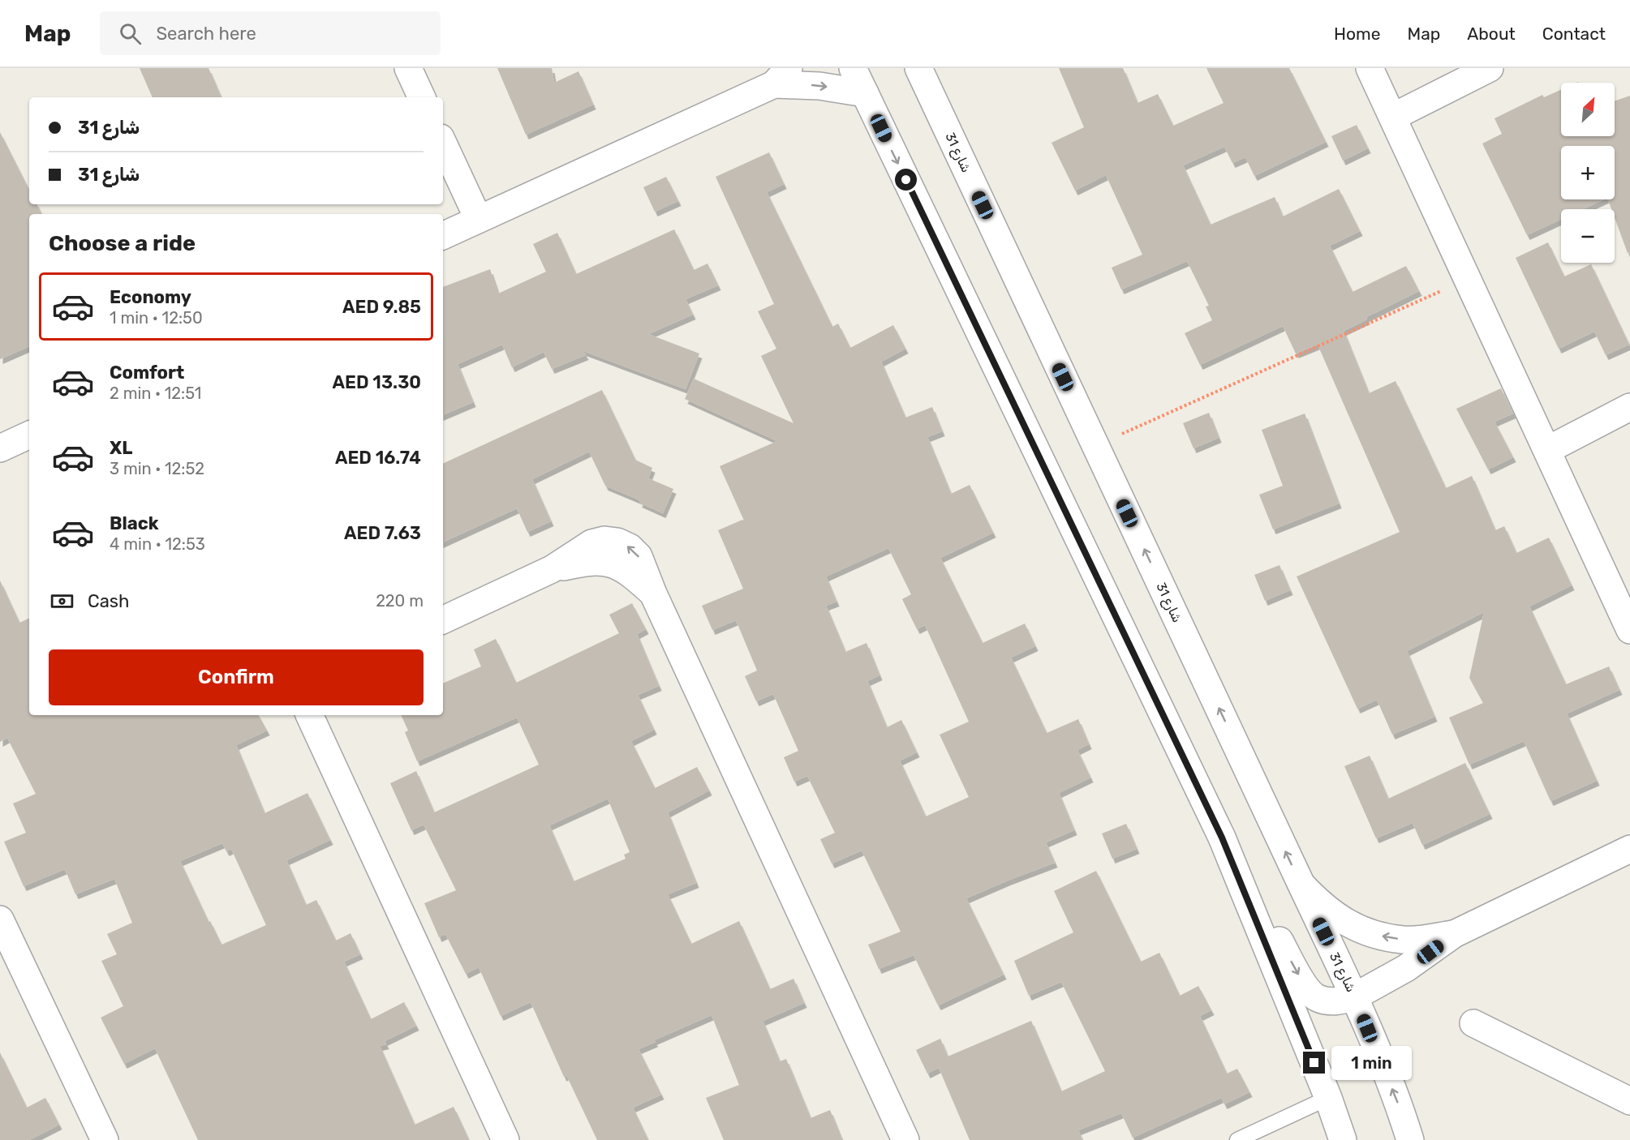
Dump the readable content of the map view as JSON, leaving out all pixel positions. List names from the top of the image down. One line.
{"streets":{"street":["شارع 31"]},"north":"top right","page":{"header":"Map","search":"Search here","nav":["Home","Map","About","Contact"],"map_buttons":["+","−"],"banner":["شارع 31","شارع 31"],"heading":"Choose a ride","list":[{"name":"Economy","note":"1 min · 12:50","value":"AED 9.85"},{"name":"Comfort","note":"2 min · 12:51","value":"AED 13.30"},{"name":"XL","note":"3 min · 12:52","value":"AED 16.74"},{"name":"Black","note":"4 min · 12:53","value":"AED 7.63"}],"pay":["Cash","220 m"],"buttons":"Confirm","bubble":"1 min"}}
